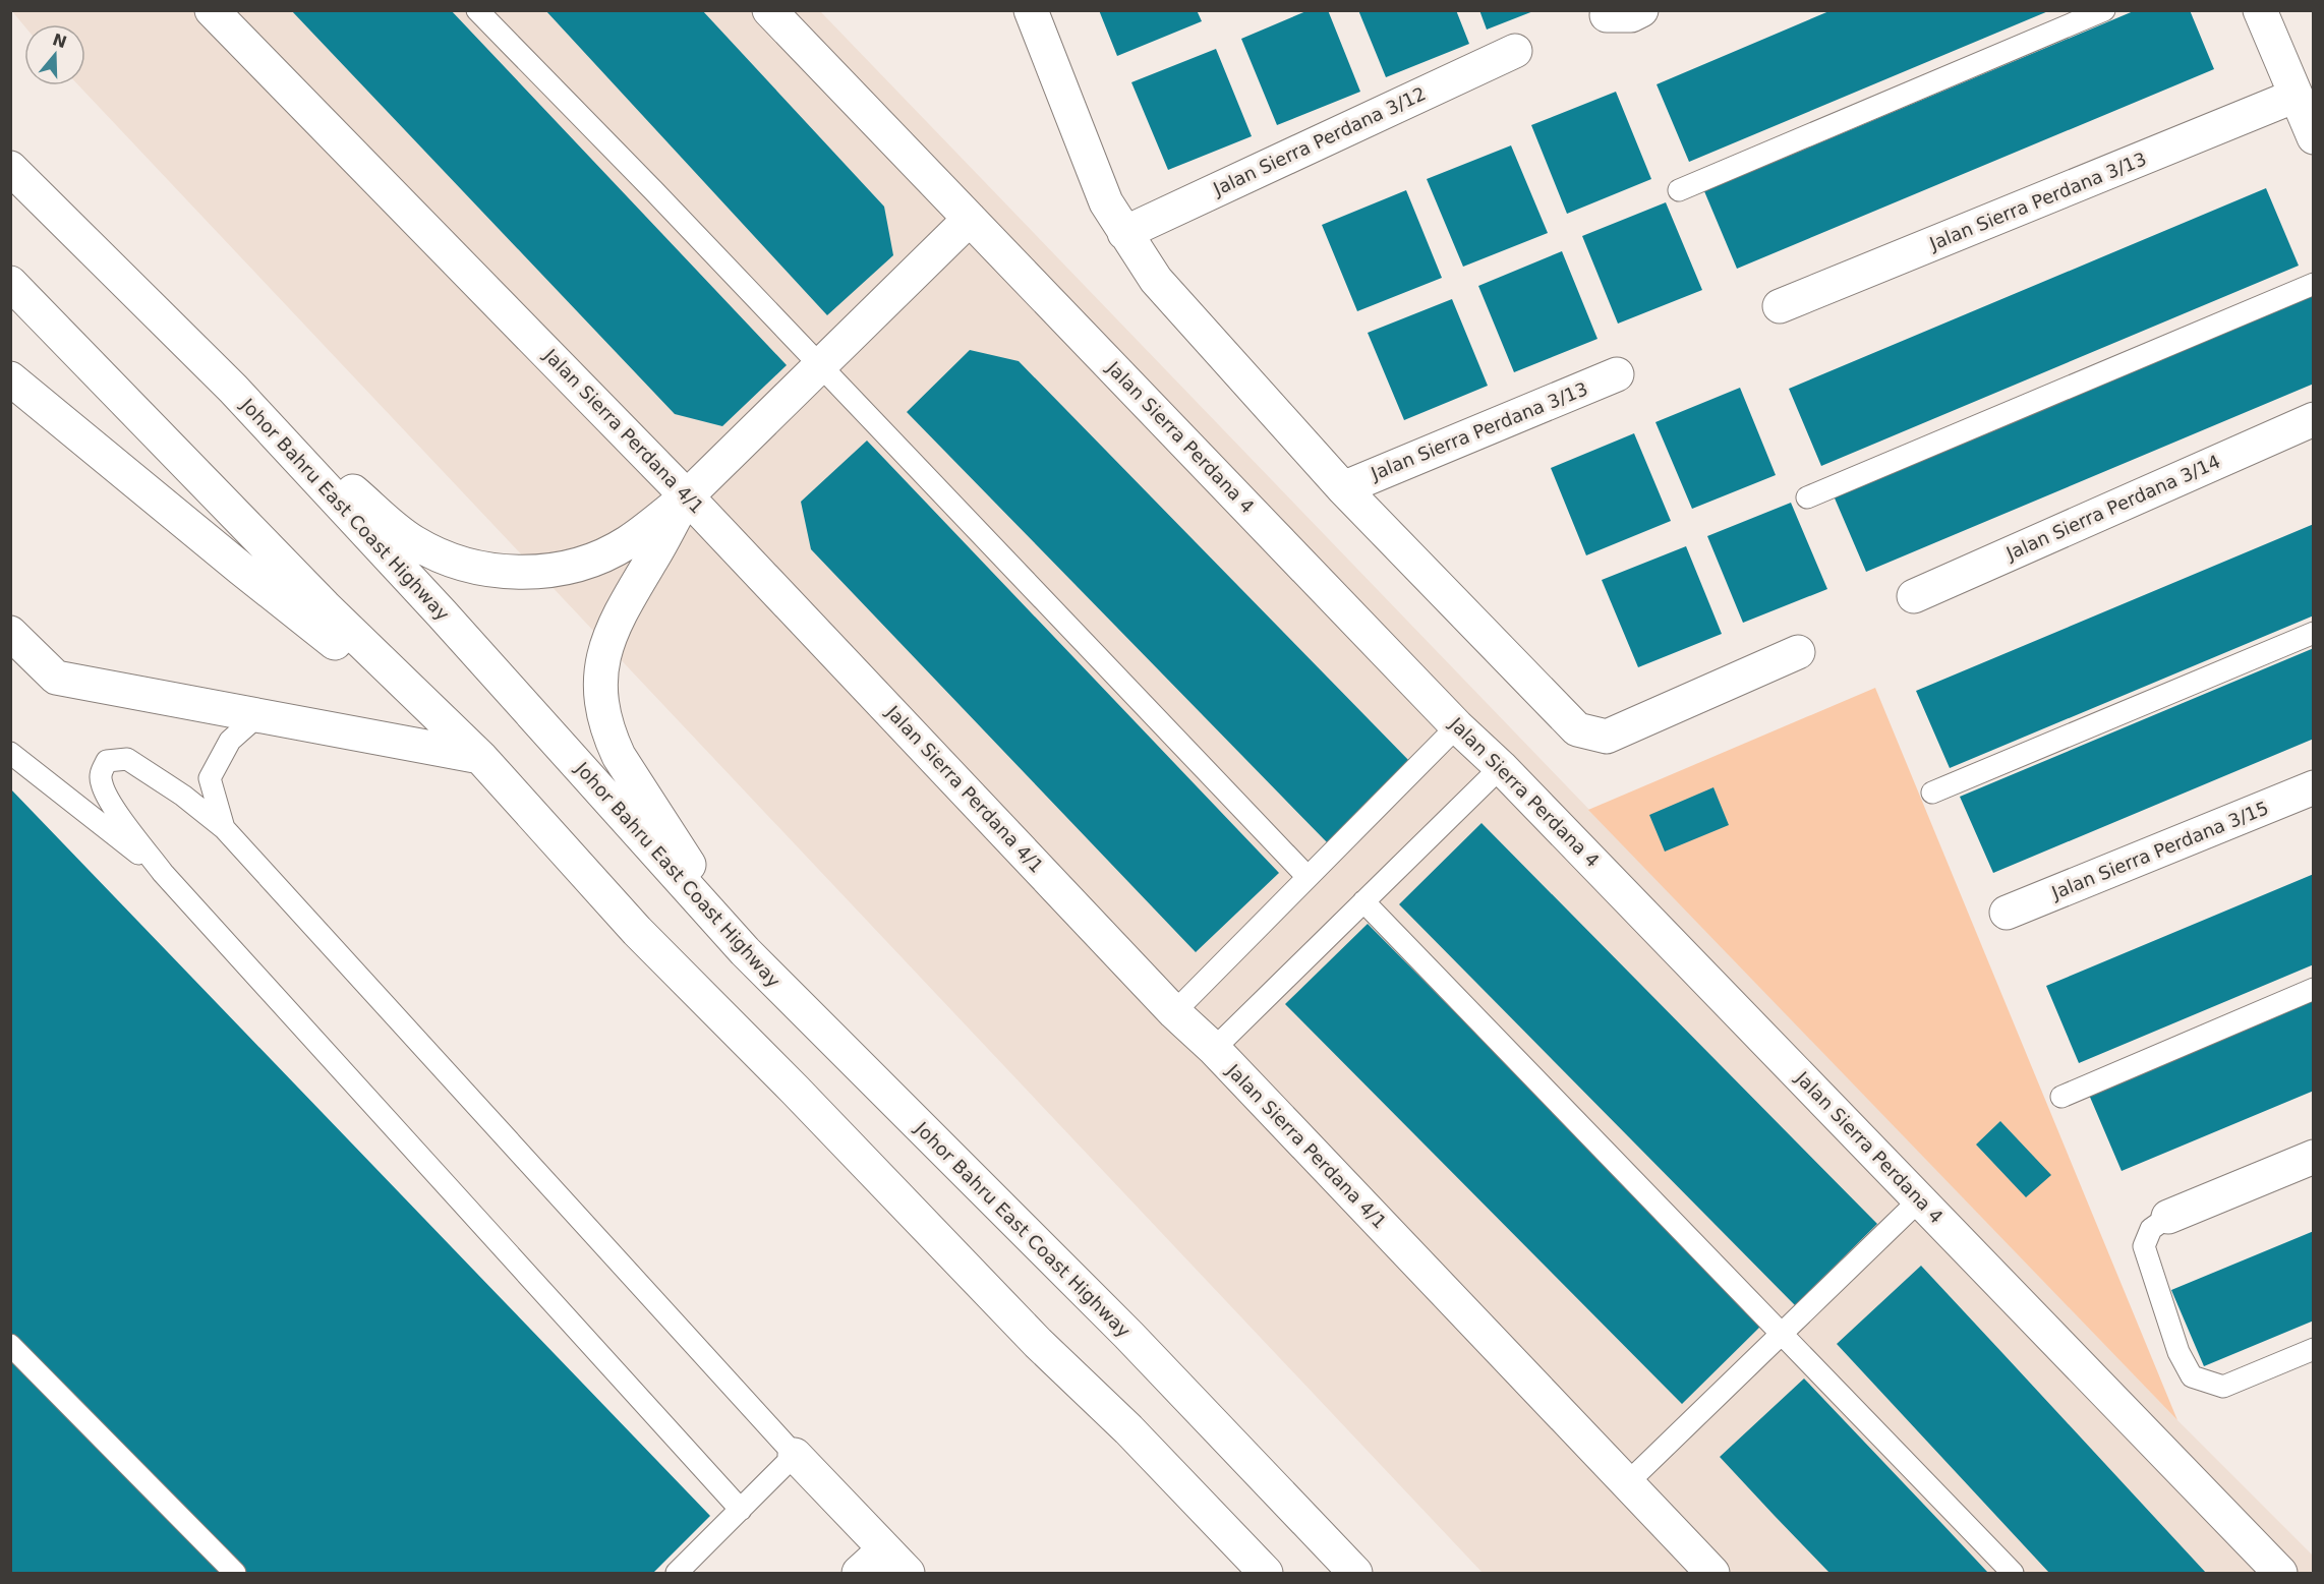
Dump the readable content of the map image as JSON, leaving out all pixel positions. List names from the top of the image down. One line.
{"streets":{"main road":["Jalan Sierra Perdana 3/12","Jalan Sierra Perdana 3/13","Jalan Sierra Perdana 4/1","Jalan Sierra Perdana 4","Jalan Sierra Perdana 3/14","Johor Bahru East Coast Highway","Jalan Sierra Perdana 3/15"]},"north":"top"}
